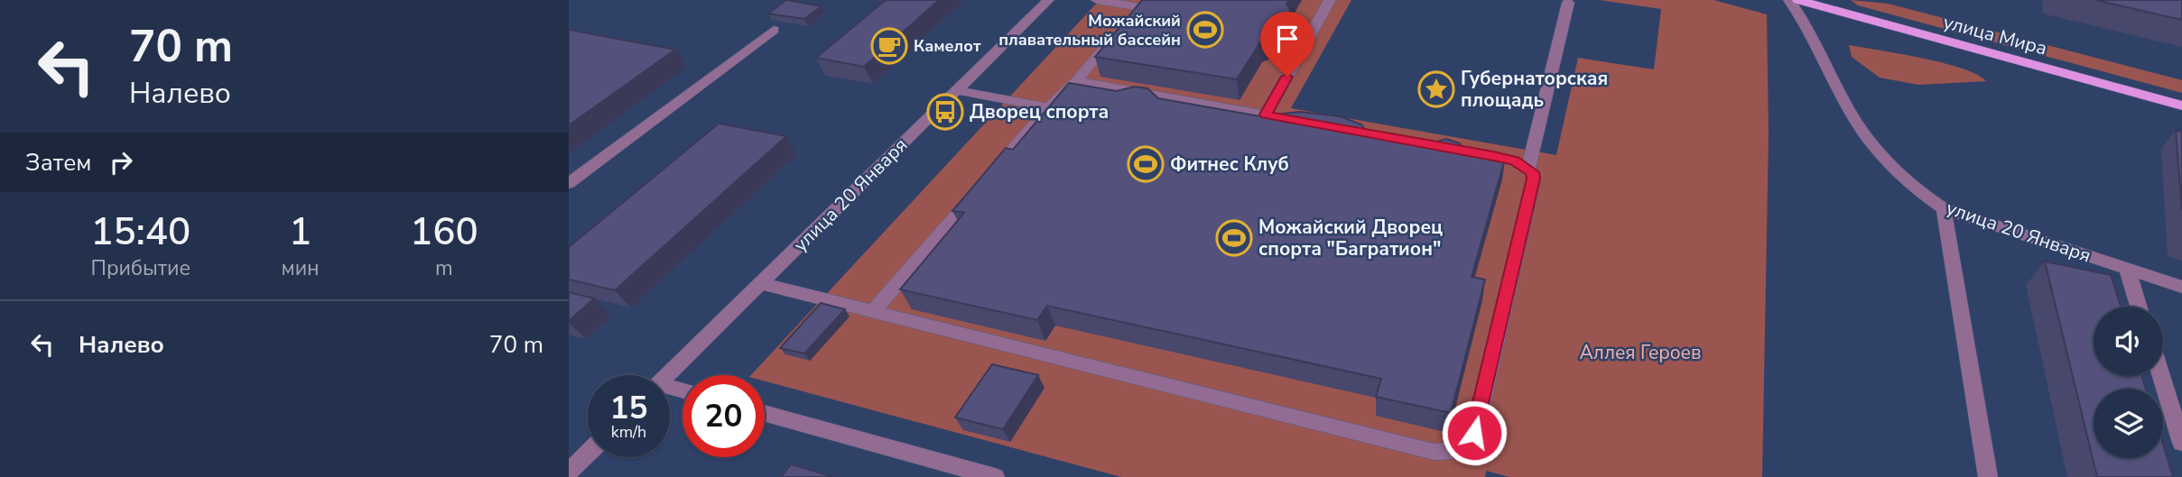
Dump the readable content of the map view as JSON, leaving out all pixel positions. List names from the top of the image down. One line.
{"streets":{"main road":["улица Мира"],"street":["улица 20 Января"]},"parks":["Аллея Героев"],"places":{"sports":["Можайский плавательный бассейн","Фитнес Клуб","Можайский Дворец спорта \"Багратион\""],"cafe":["Камелот"],"place":["Губернаторская площадь"],"bus stop":["Дворец спорта"]},"page":{"turn":["70 m","Налево"],"then":"Затем","eta":["15:40","Прибытие","1","мин","160","m"],"list":[{"name":"Налево","value":"70 m"}],"speed":"15 km/h","limit":"20"}}
